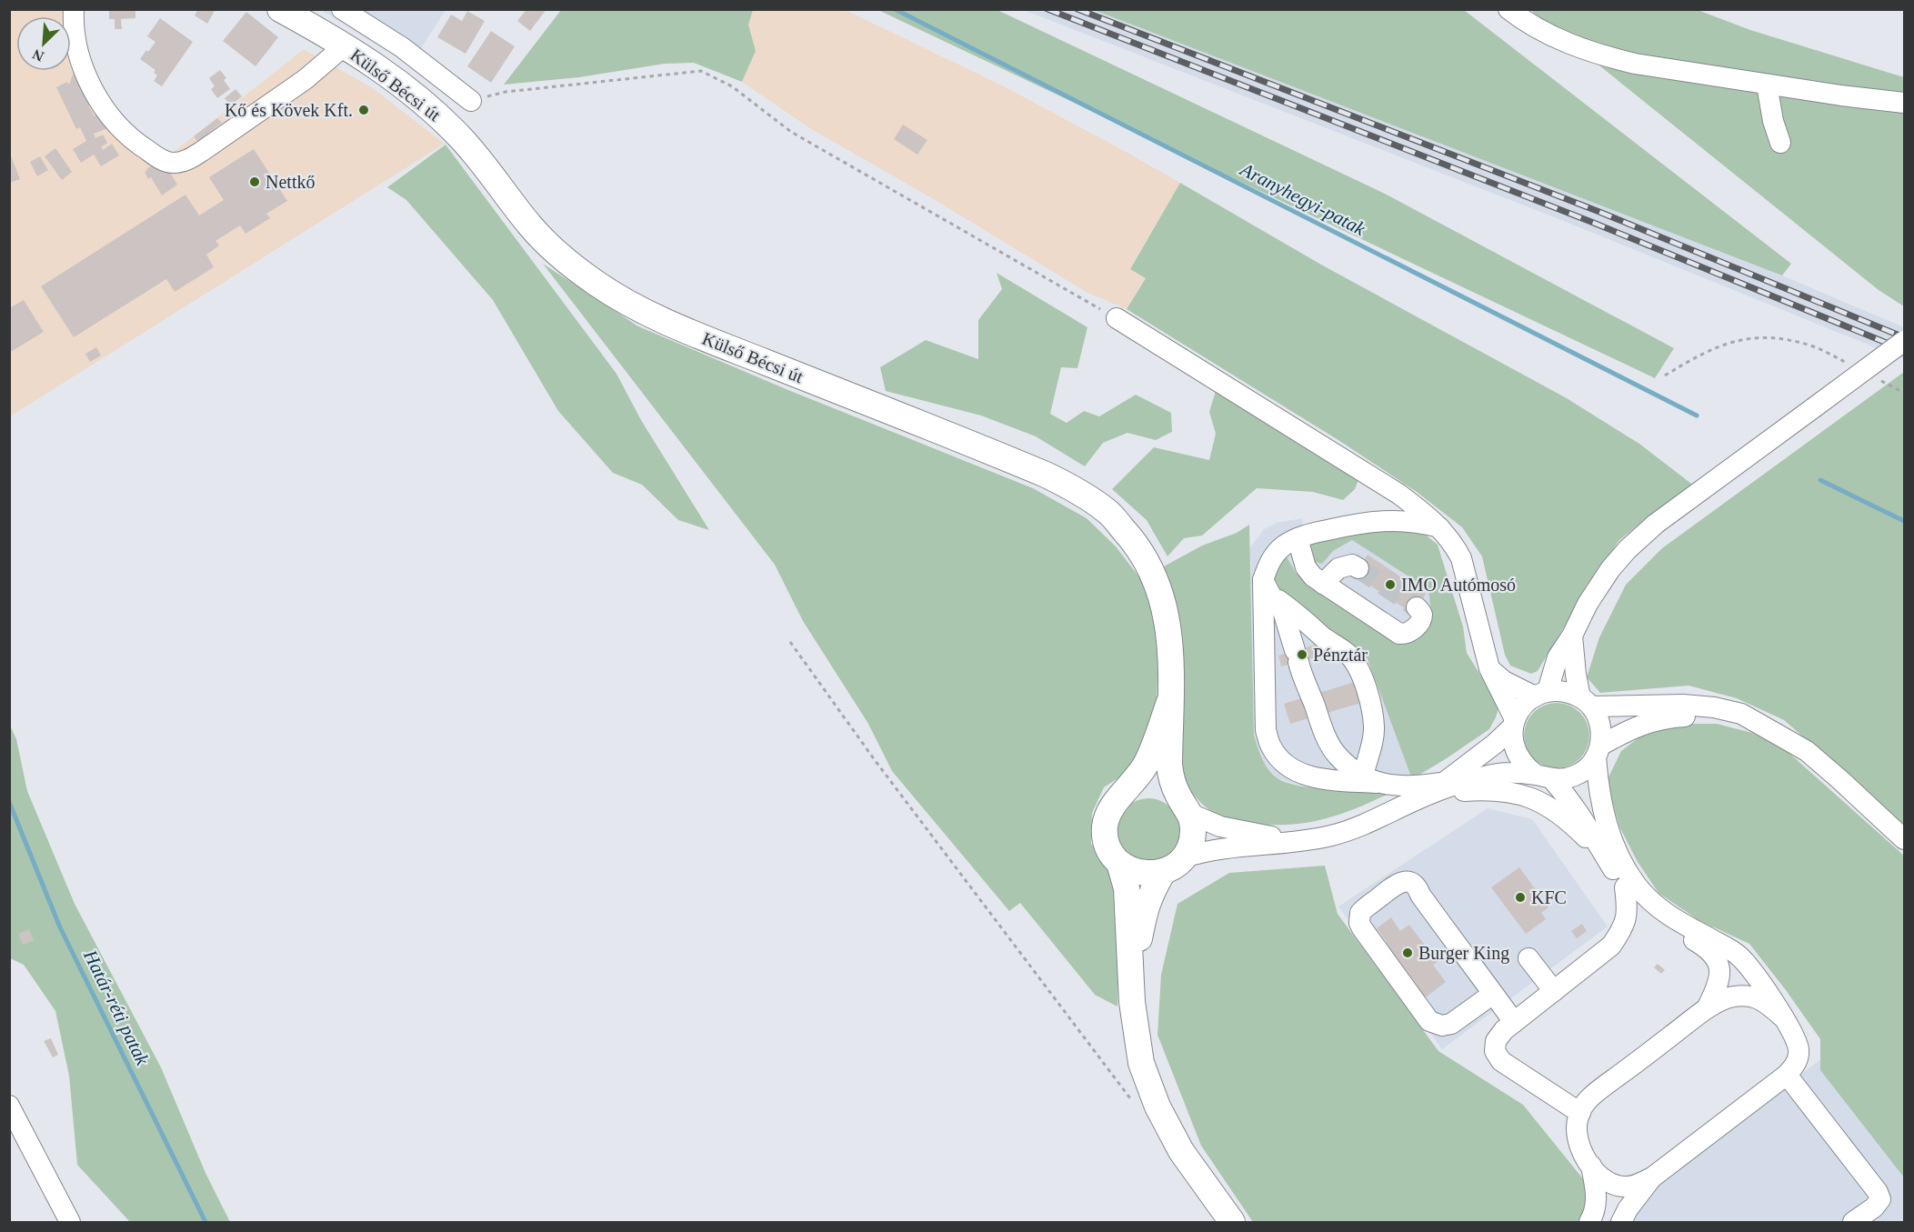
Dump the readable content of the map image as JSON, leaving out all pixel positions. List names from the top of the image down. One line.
{"streets":{"main road":["Külső Bécsi út"]},"water":["Aranyhegyi-patak","Határ-réti patak"],"places":["Kő és Kövek Kft.","Nettkő","IMO Autómosó","Pénztár","KFC","Burger King"],"north":"bottom left"}
